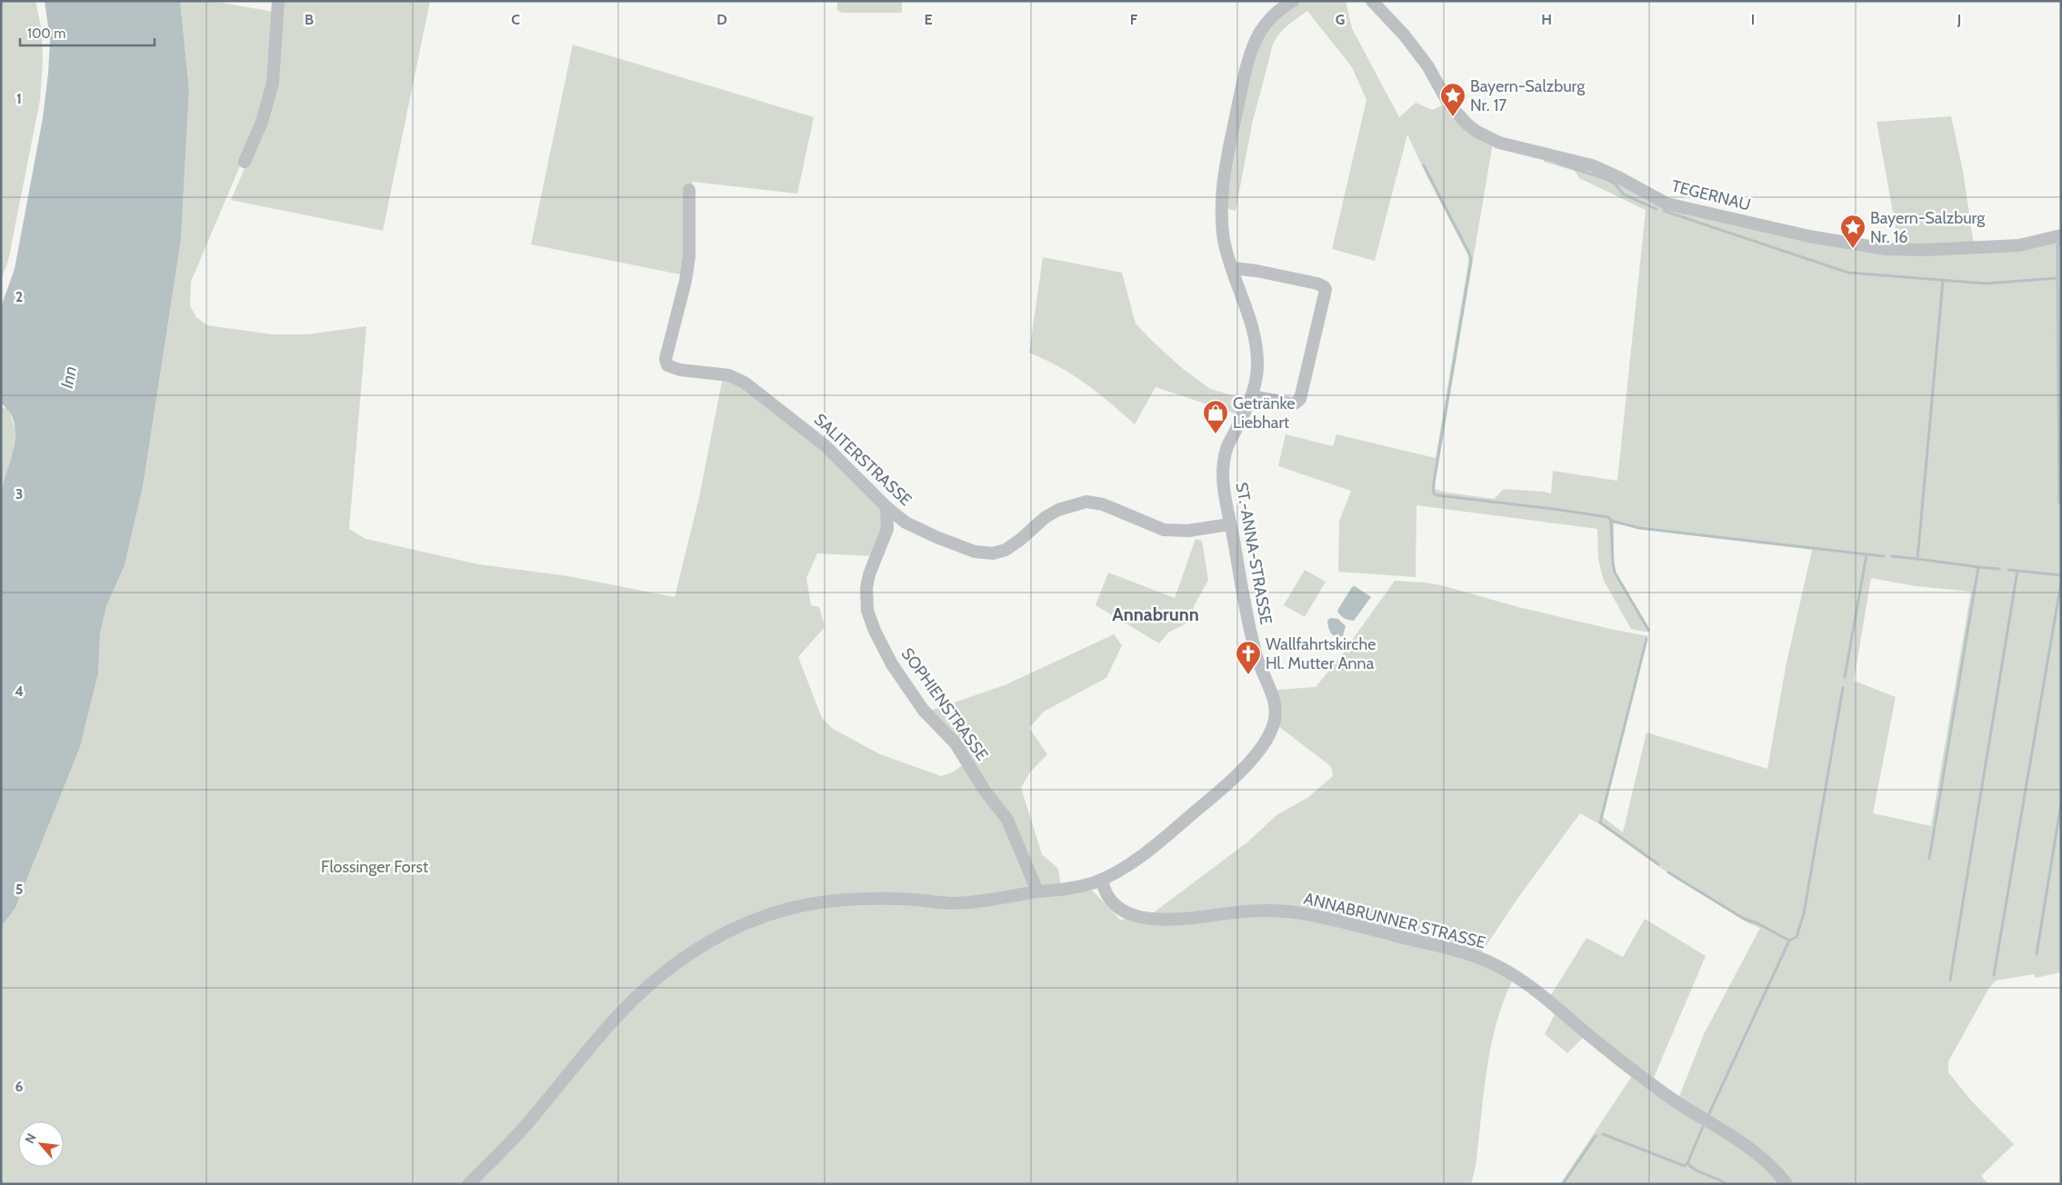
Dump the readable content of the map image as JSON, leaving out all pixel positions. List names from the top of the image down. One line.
{"streets":{"street":["TEGERNAU","SALITERSTRASSE","ST.-ANNA-STRASSE","SOPHIENSTRASSE","ANNABRUNNER STRASSE"]},"crossings":[["SALITERSTRASSE","ST.-ANNA-STRASSE"],["SALITERSTRASSE","SOPHIENSTRASSE"],["ST.-ANNA-STRASSE","SOPHIENSTRASSE"],["ST.-ANNA-STRASSE","ANNABRUNNER STRASSE"]],"districts":["Annabrunn"],"water":["Inn"],"parks":["Flossinger Forst"],"places":{"place":["Bayern-Salzburg Nr. 17","Bayern-Salzburg Nr. 16"],"shop":["Getränke Liebhart"],"church":["Wallfahrtskirche Hl. Mutter Anna"]},"scale_bar":"100 m","north":"top left","grid":{"columns":["B","C","D","E","F","G","H","I","J"],"rows":["1","2","3","4","5","6"]}}
